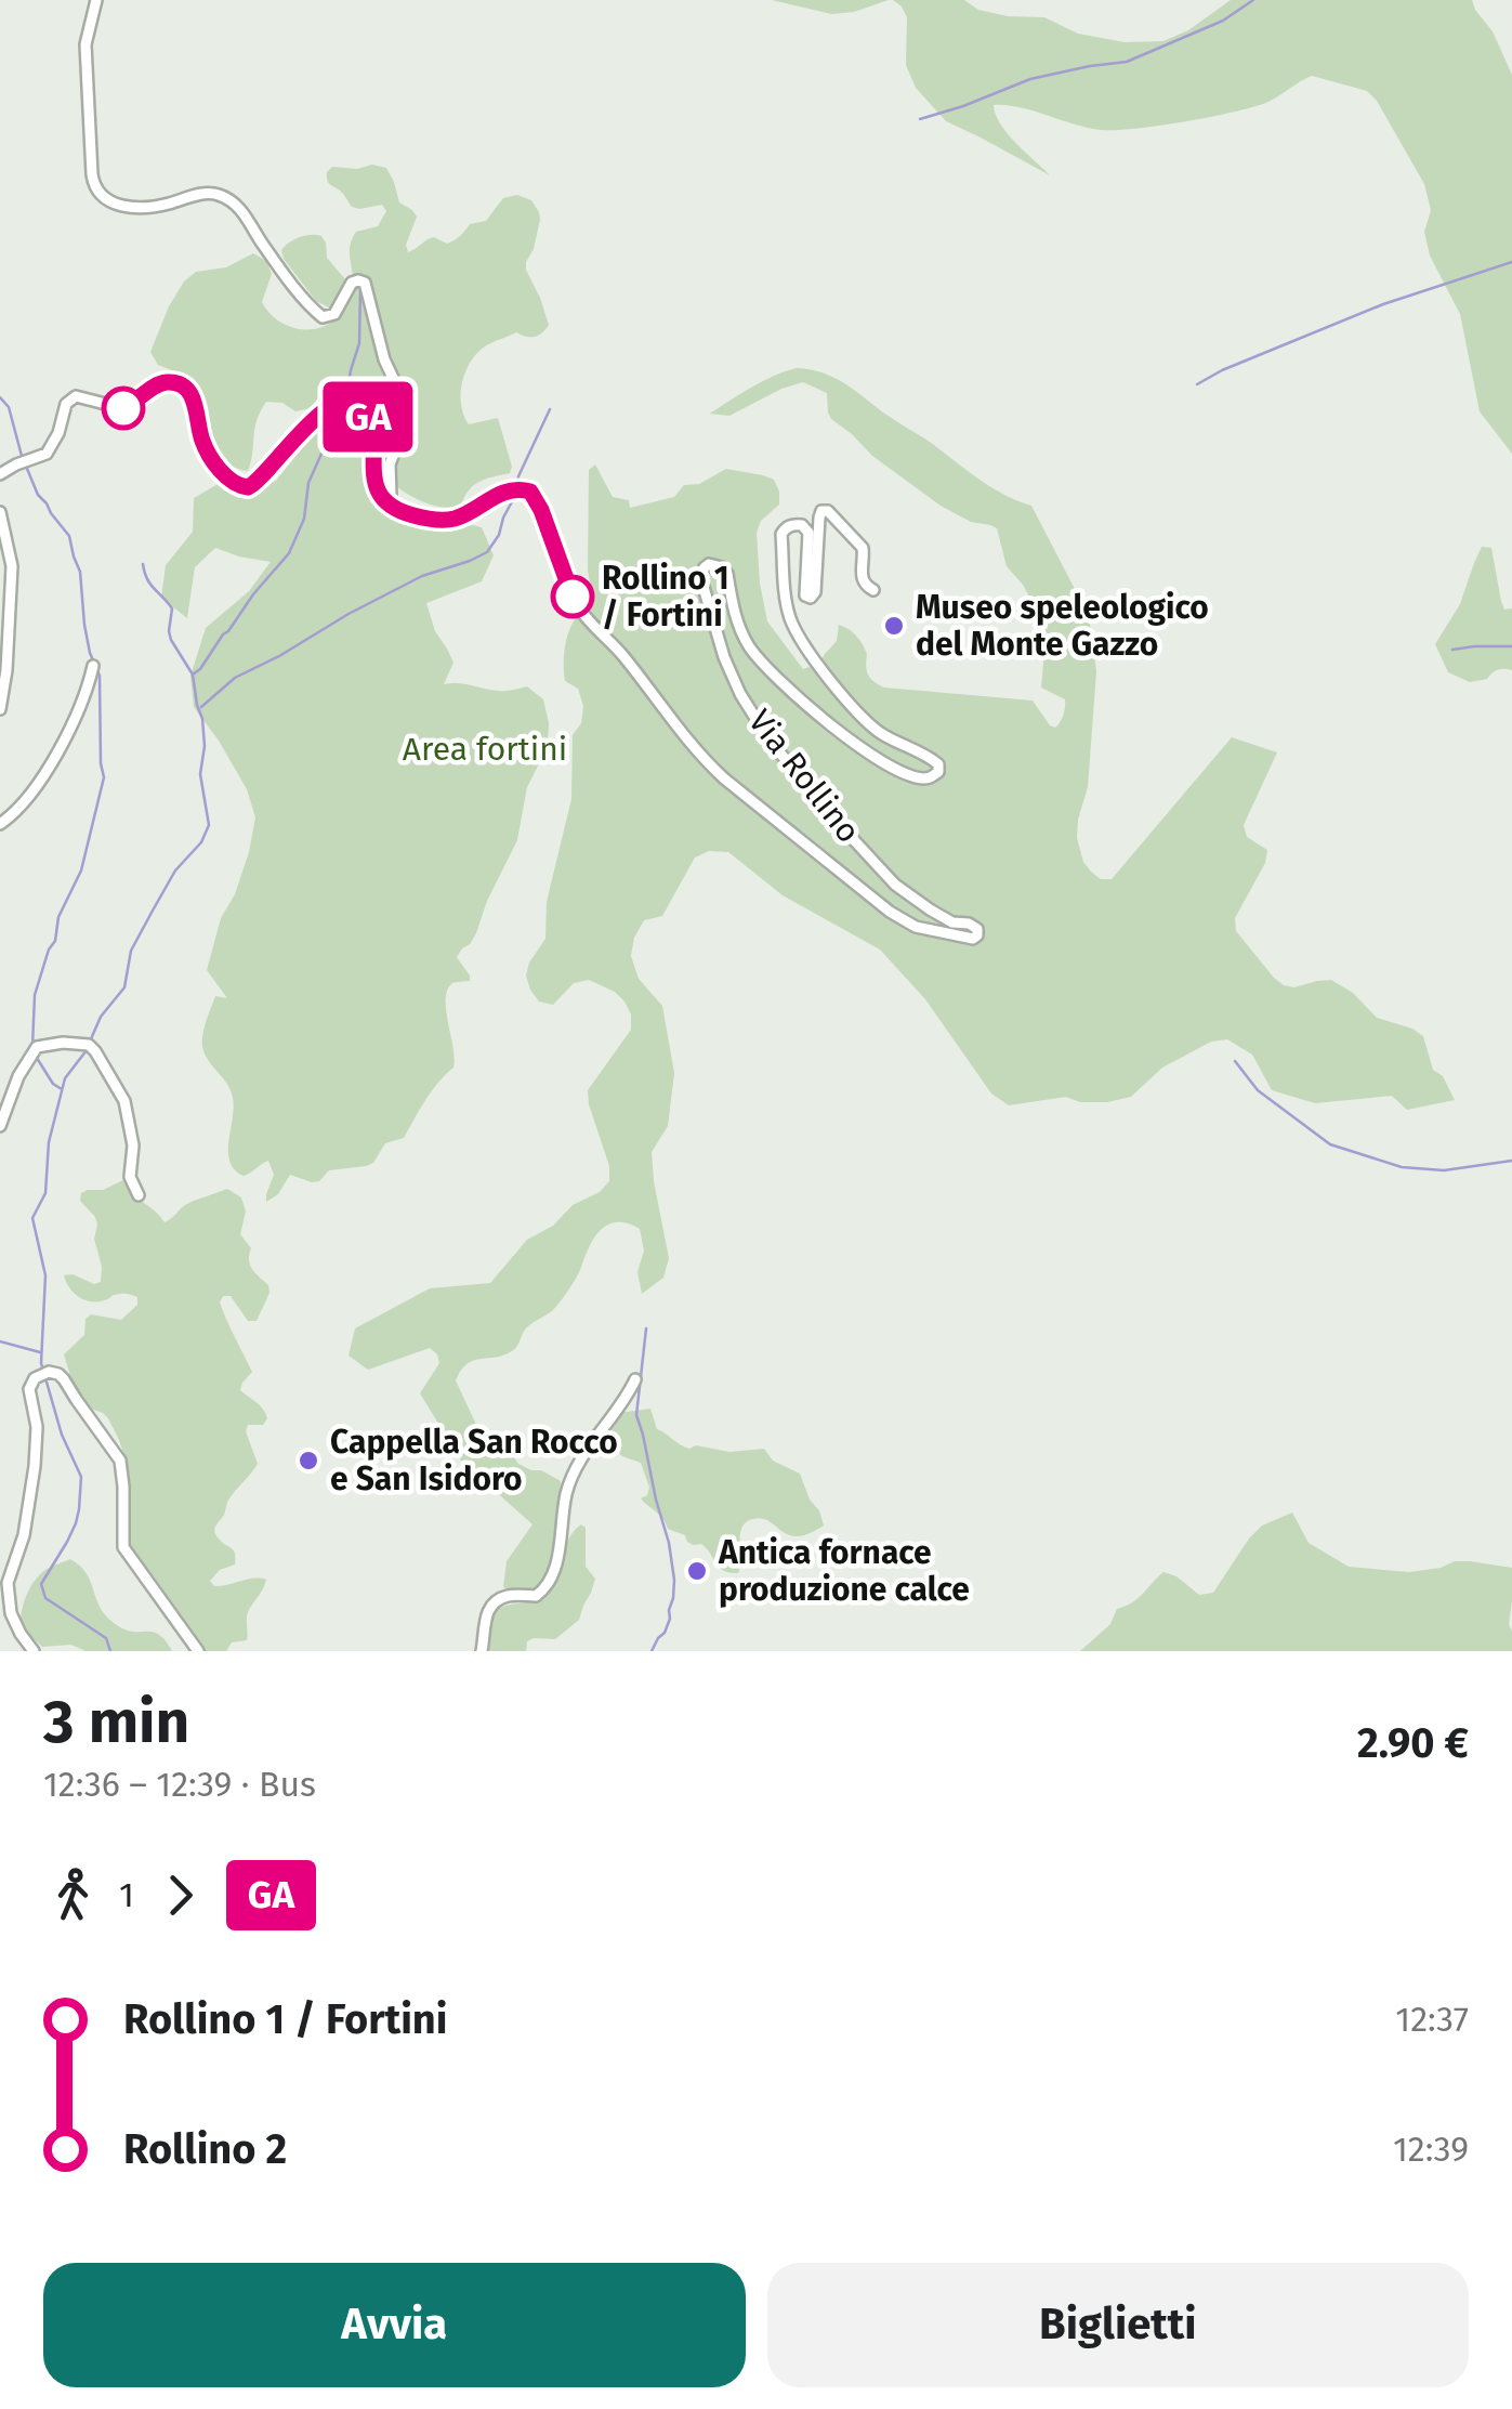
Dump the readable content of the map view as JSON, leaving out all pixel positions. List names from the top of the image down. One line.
{"streets":{"street":["Via Rollino"]},"parks":["Area fortini"],"places":["Rollino 1 / Fortini","Museo speleologico del Monte Gazzo","Cappella San Rocco e San Isidoro","Antica fornace produzione calce"],"lines":["bus line GA"],"page":{"on_map":"GA","heading":["3 min","12:36 – 12:39 · Bus","2.90 €"],"legs":["1","GA"],"list":[{"name":"Rollino 1 / Fortini","value":"12:37"},{"name":"Rollino 2","value":"12:39"}],"buttons":["Avvia","Biglietti"]}}
